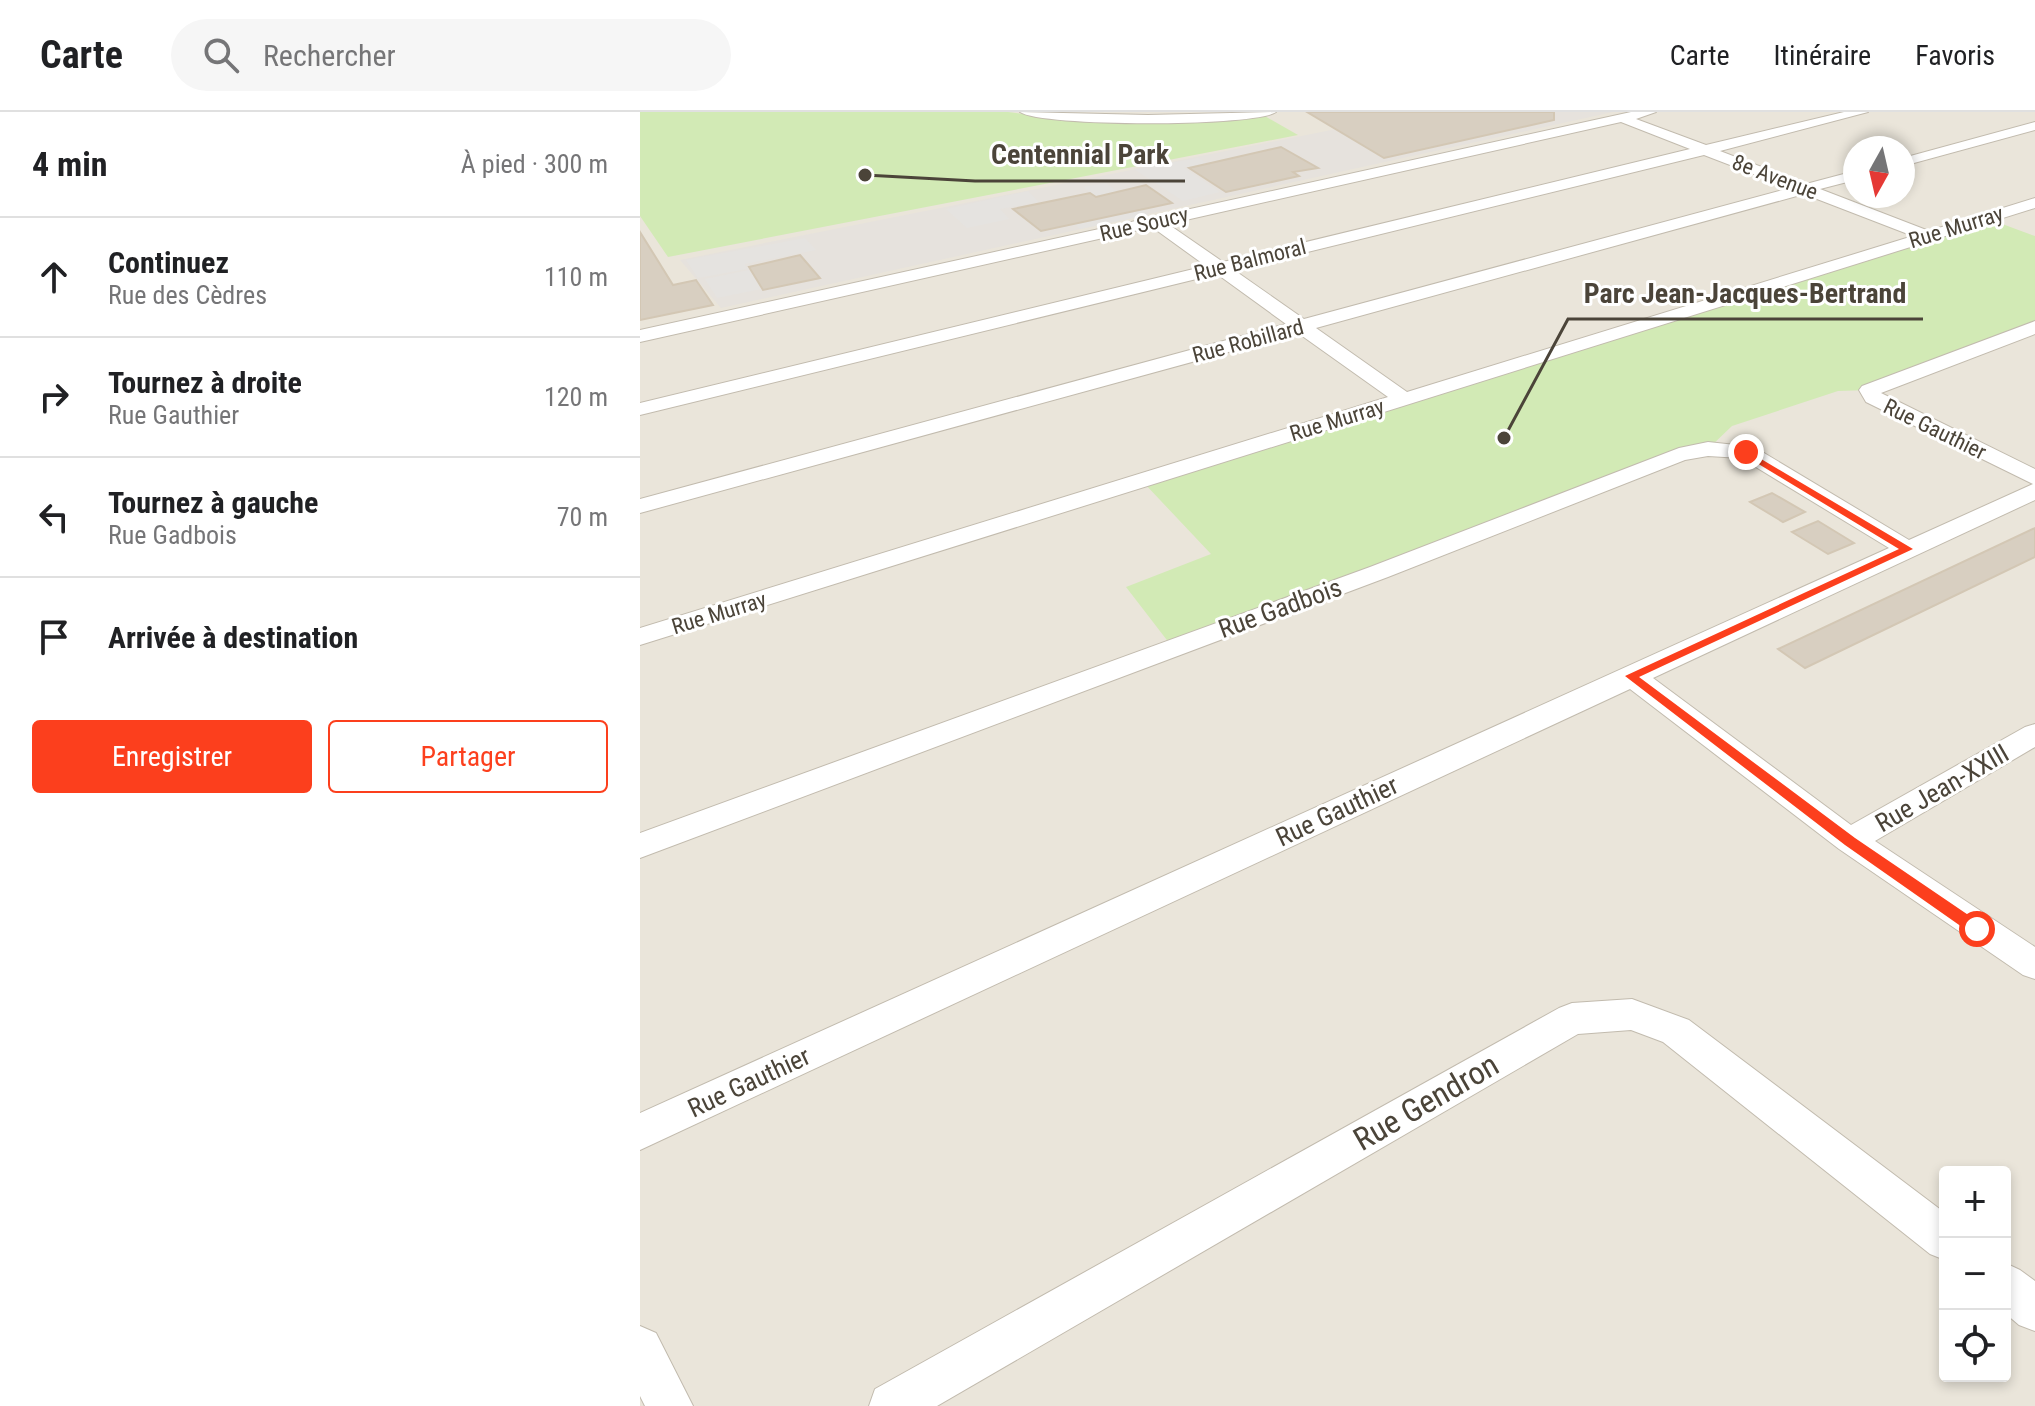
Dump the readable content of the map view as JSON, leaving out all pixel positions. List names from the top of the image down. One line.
{"streets":{"street":["8e Avenue","Rue Soucy","Rue Murray","Rue Balmoral","Rue Robillard","Rue Gauthier","Rue Gadbois","Rue Jean-XXIII","Rue Gendron"]},"crossings":[["8e Avenue","Rue Soucy"],["8e Avenue","Rue Murray"],["8e Avenue","Rue Balmoral"],["8e Avenue","Rue Robillard"],["Rue Gauthier","Rue Gadbois"]],"places":["Centennial Park","Parc Jean-Jacques-Bertrand"],"north":"bottom","page":{"header":"Carte","search":"Rechercher","nav":["Carte","Itinéraire","Favoris"],"heading":["4 min","À pied · 300 m"],"list":[["Continuez","Rue des Cèdres","110 m"],["Tournez à droite","Rue Gauthier","120 m"],["Tournez à gauche","Rue Gadbois","70 m"],"Arrivée à destination"],"buttons":["Enregistrer","Partager"],"map_buttons":["+","−"]}}
